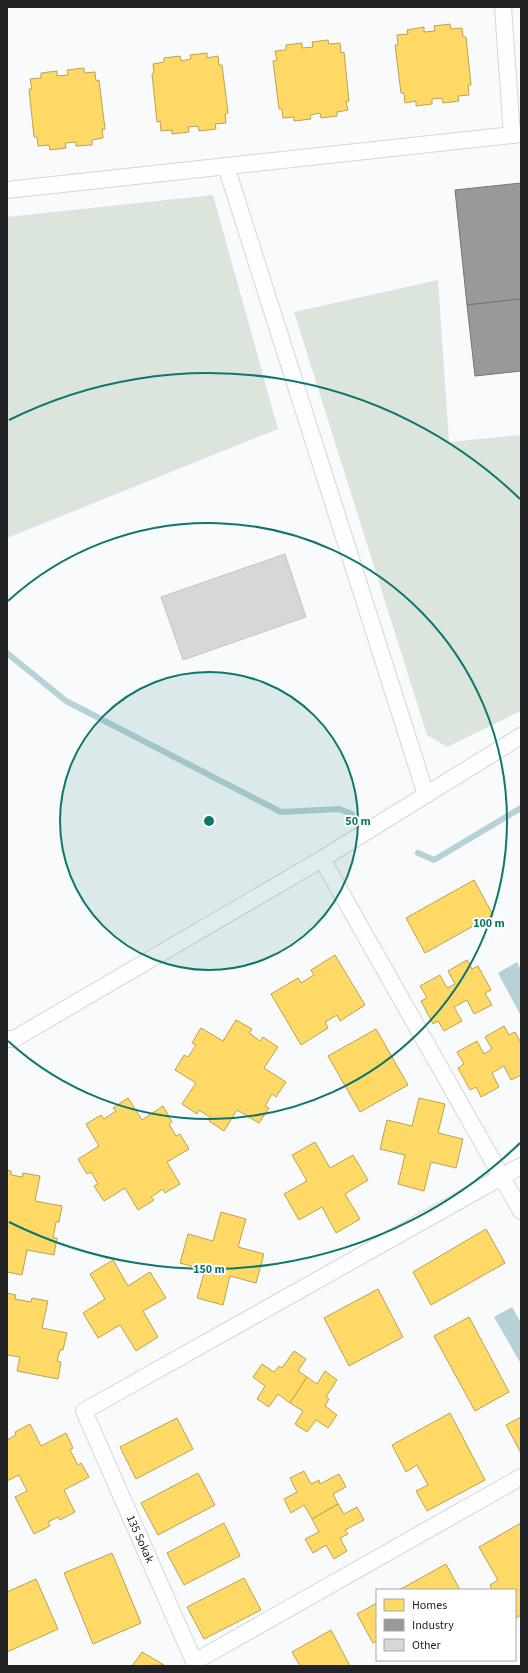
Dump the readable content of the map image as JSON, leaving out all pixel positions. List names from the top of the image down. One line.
{"streets":{"street":["135 Sokak"]},"legend":["Homes","Industry","Other"],"rings":["50 m","100 m","150 m"]}
